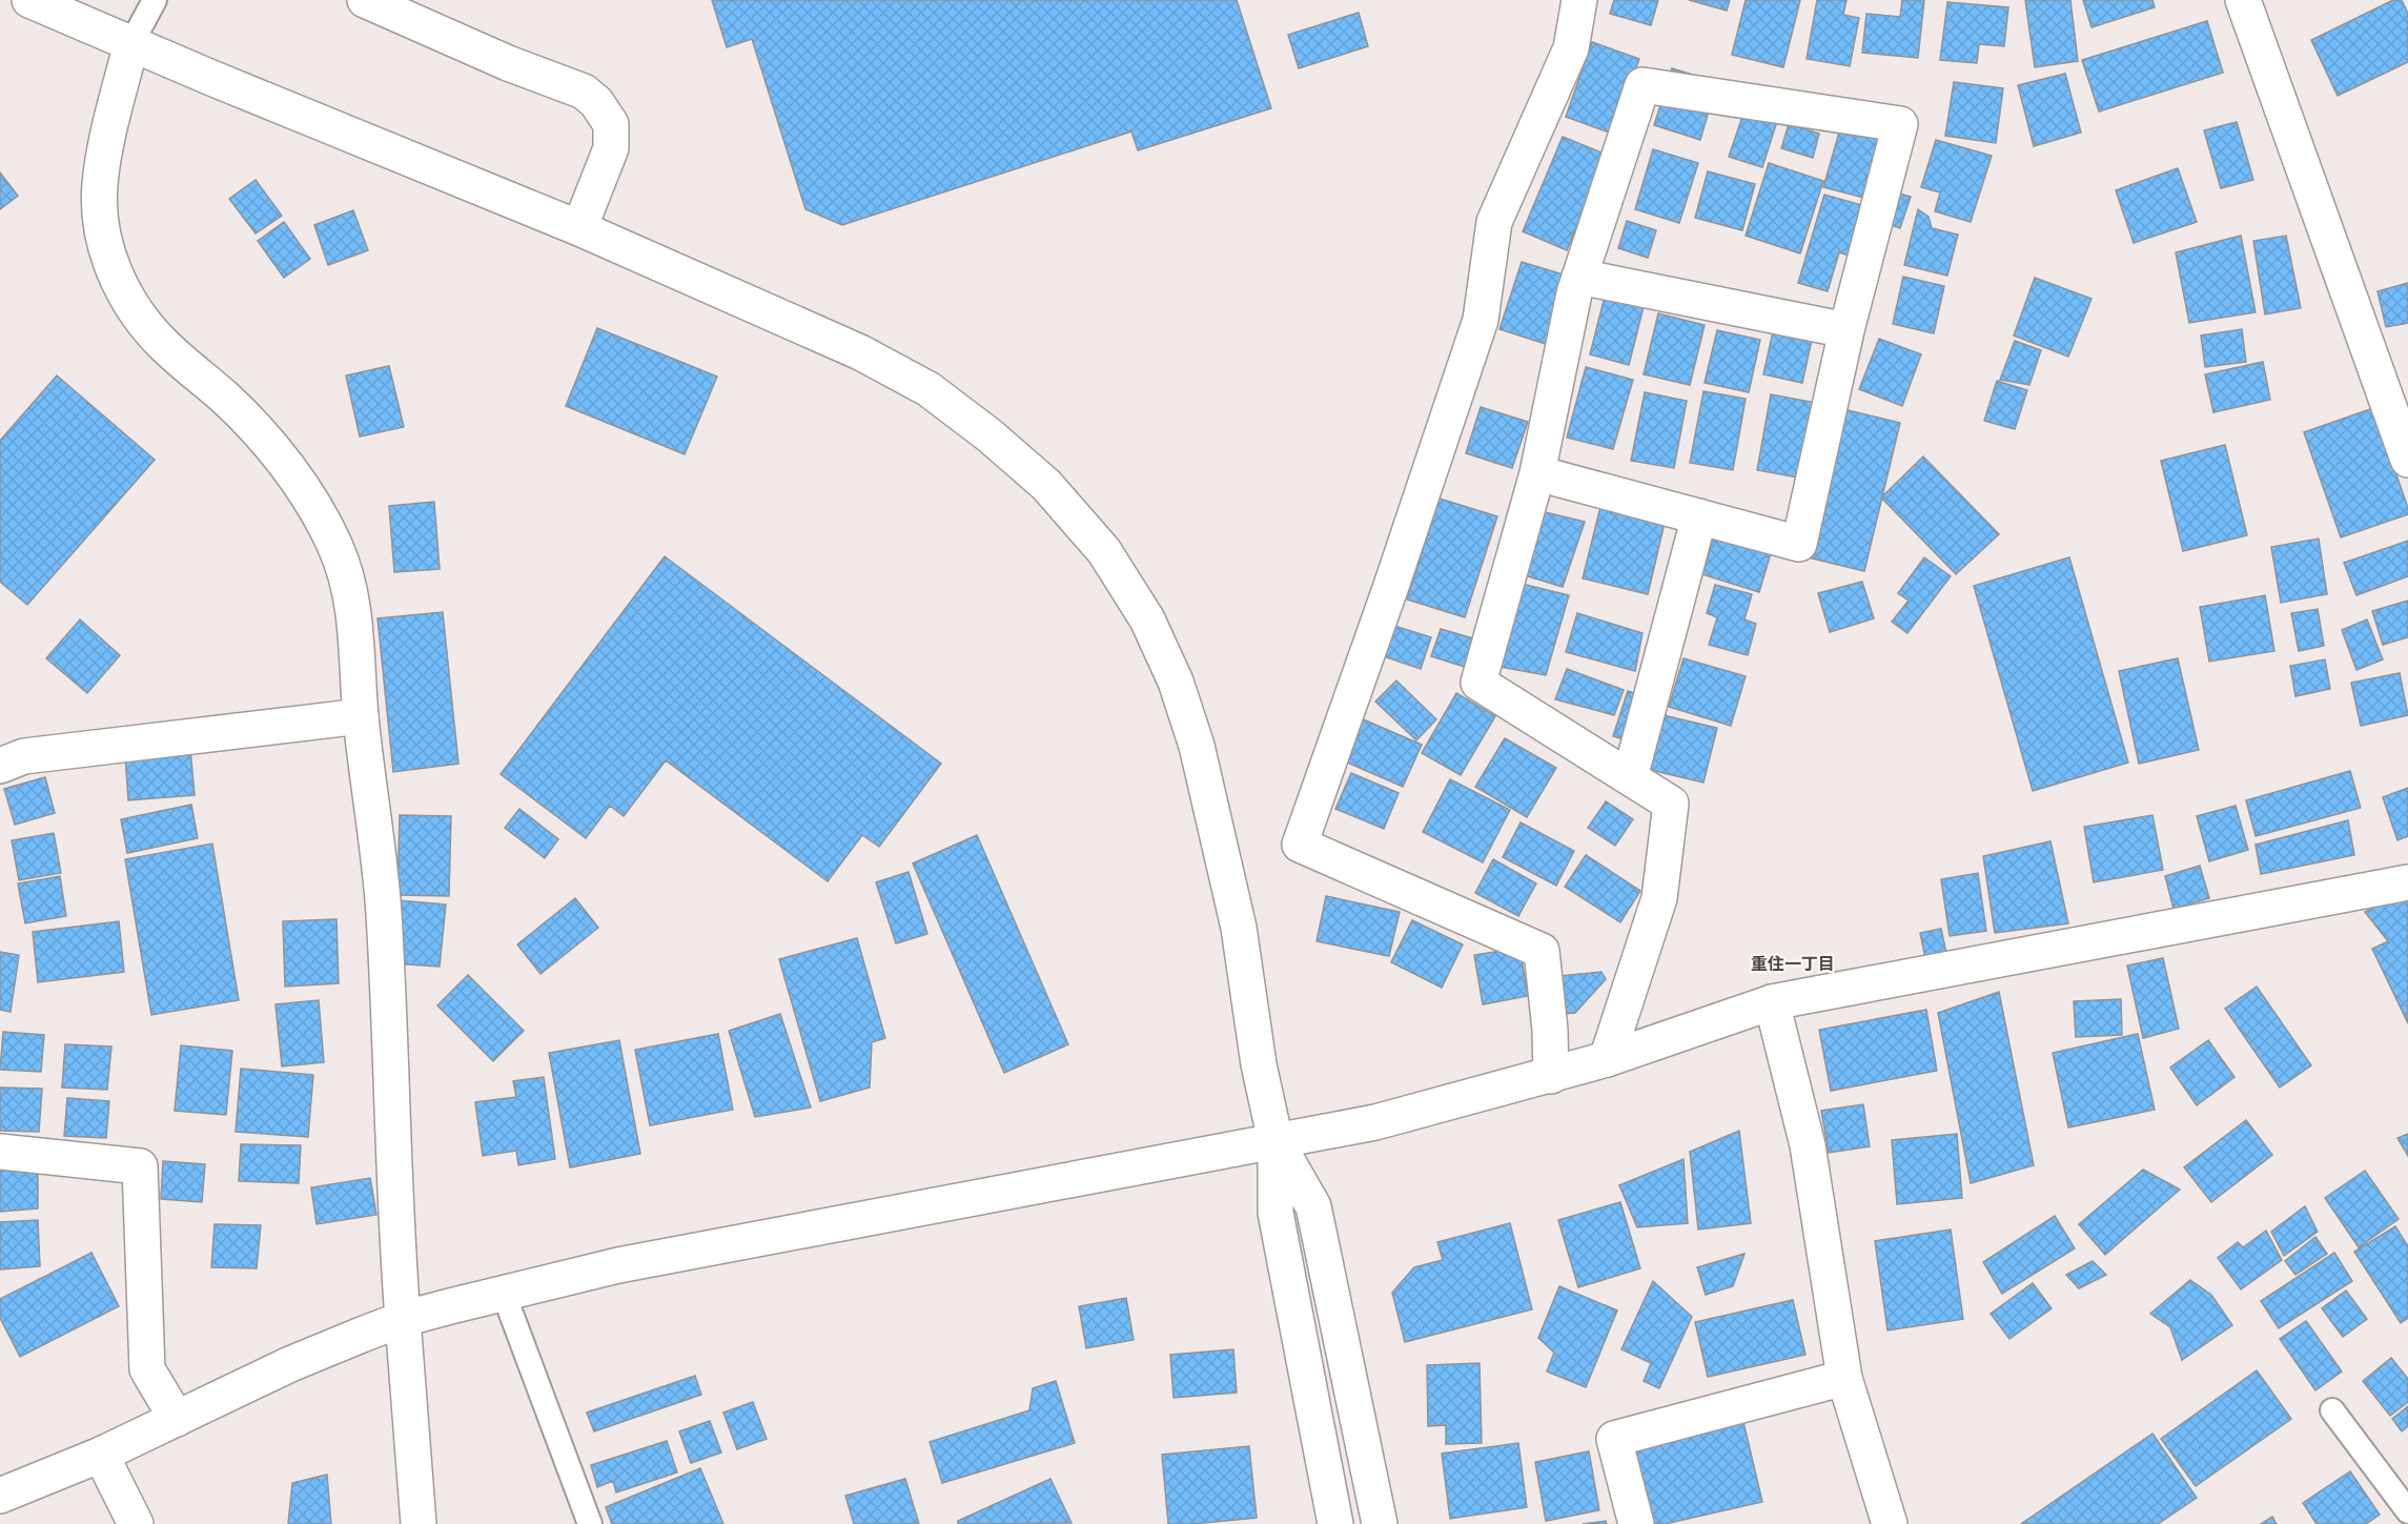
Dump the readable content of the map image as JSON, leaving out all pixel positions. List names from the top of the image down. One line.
{"districts":["重住一丁目"]}
